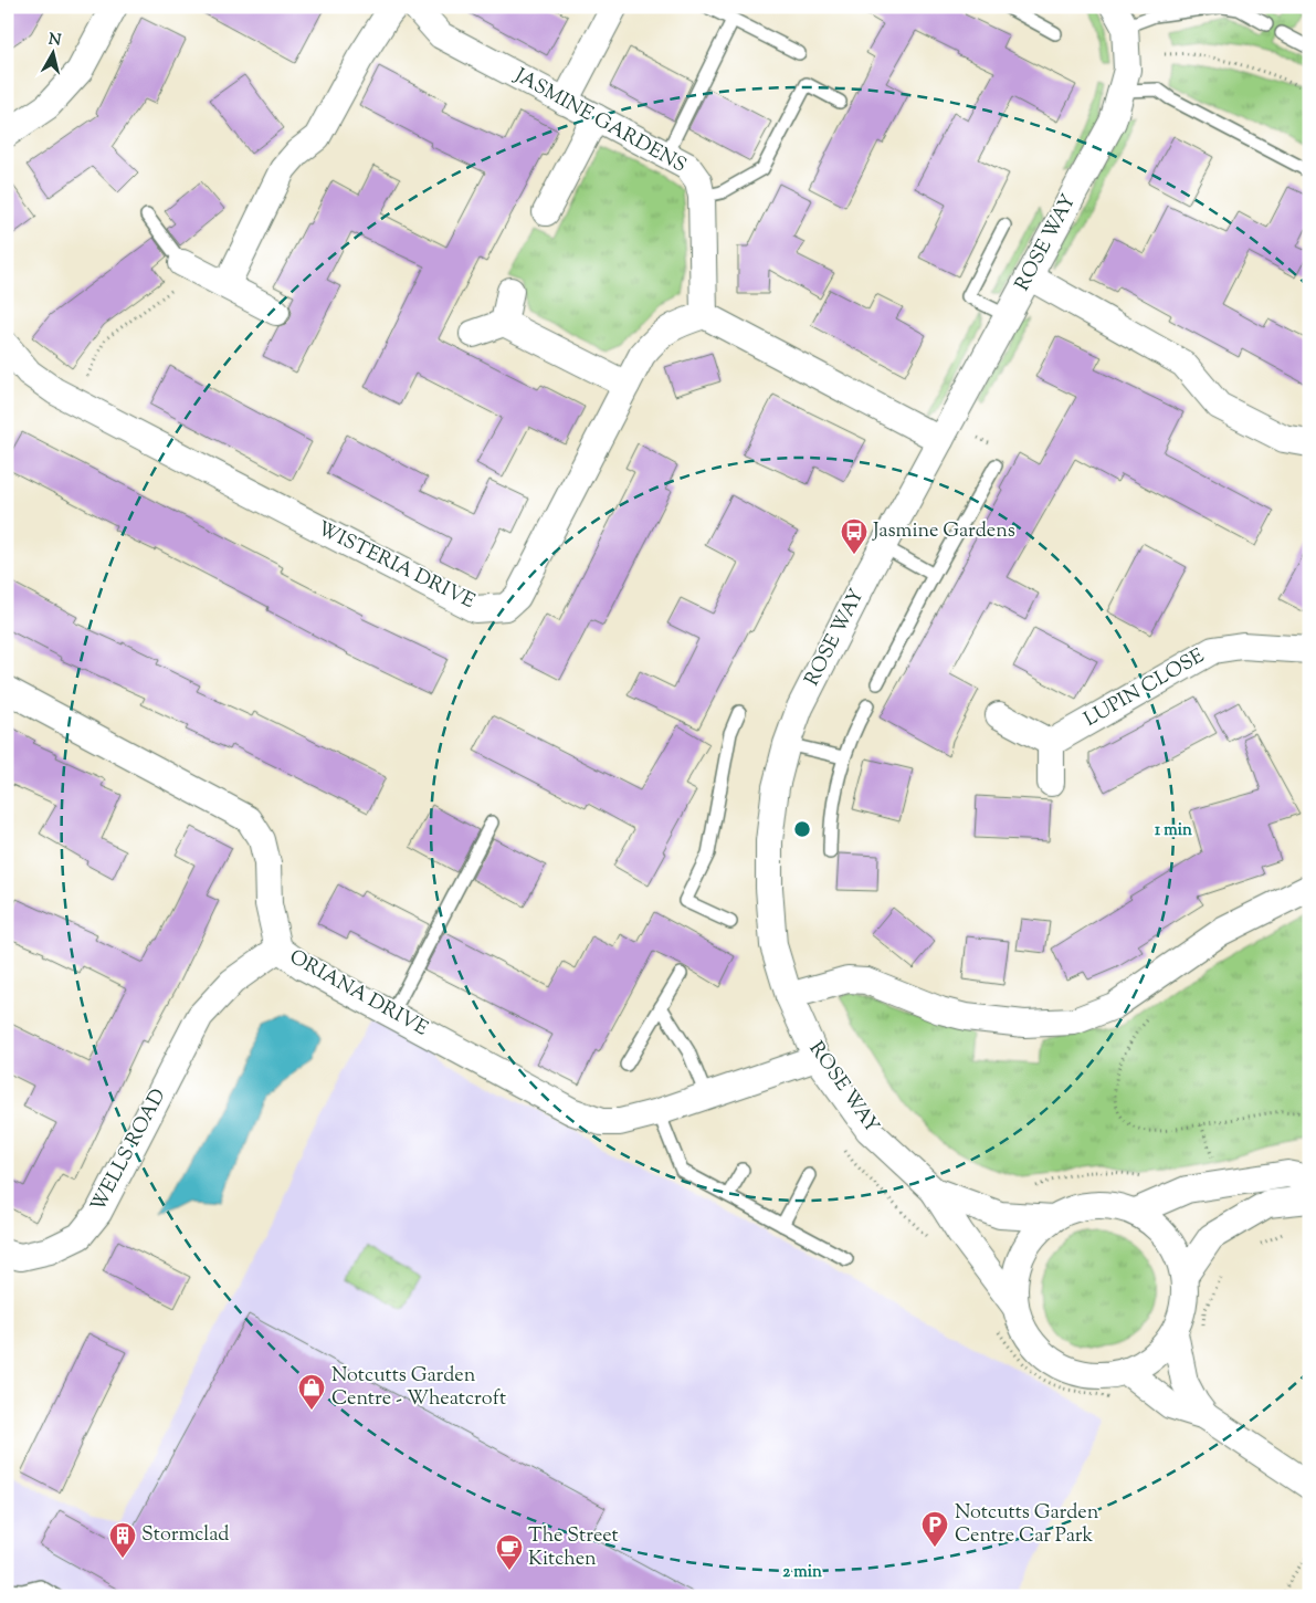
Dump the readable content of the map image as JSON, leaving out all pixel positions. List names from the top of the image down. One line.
{"streets":{"street":["JASMINE GARDENS","ROSE WAY","WISTERIA DRIVE","LUPIN CLOSE","ORIANA DRIVE","WELLS ROAD"]},"crossings":[["JASMINE GARDENS","WISTERIA DRIVE"],["ROSE WAY","ORIANA DRIVE"],["ORIANA DRIVE","WELLS ROAD"]],"places":{"bus stop":["Jasmine Gardens"],"shop":["Notcutts Garden Centre - Wheatcroft"],"parking":["Notcutts Garden Centre Car Park"],"building":["Stormclad"],"cafe":["The Street Kitchen"]},"north":"top","rings":["1 min","2 min"]}
